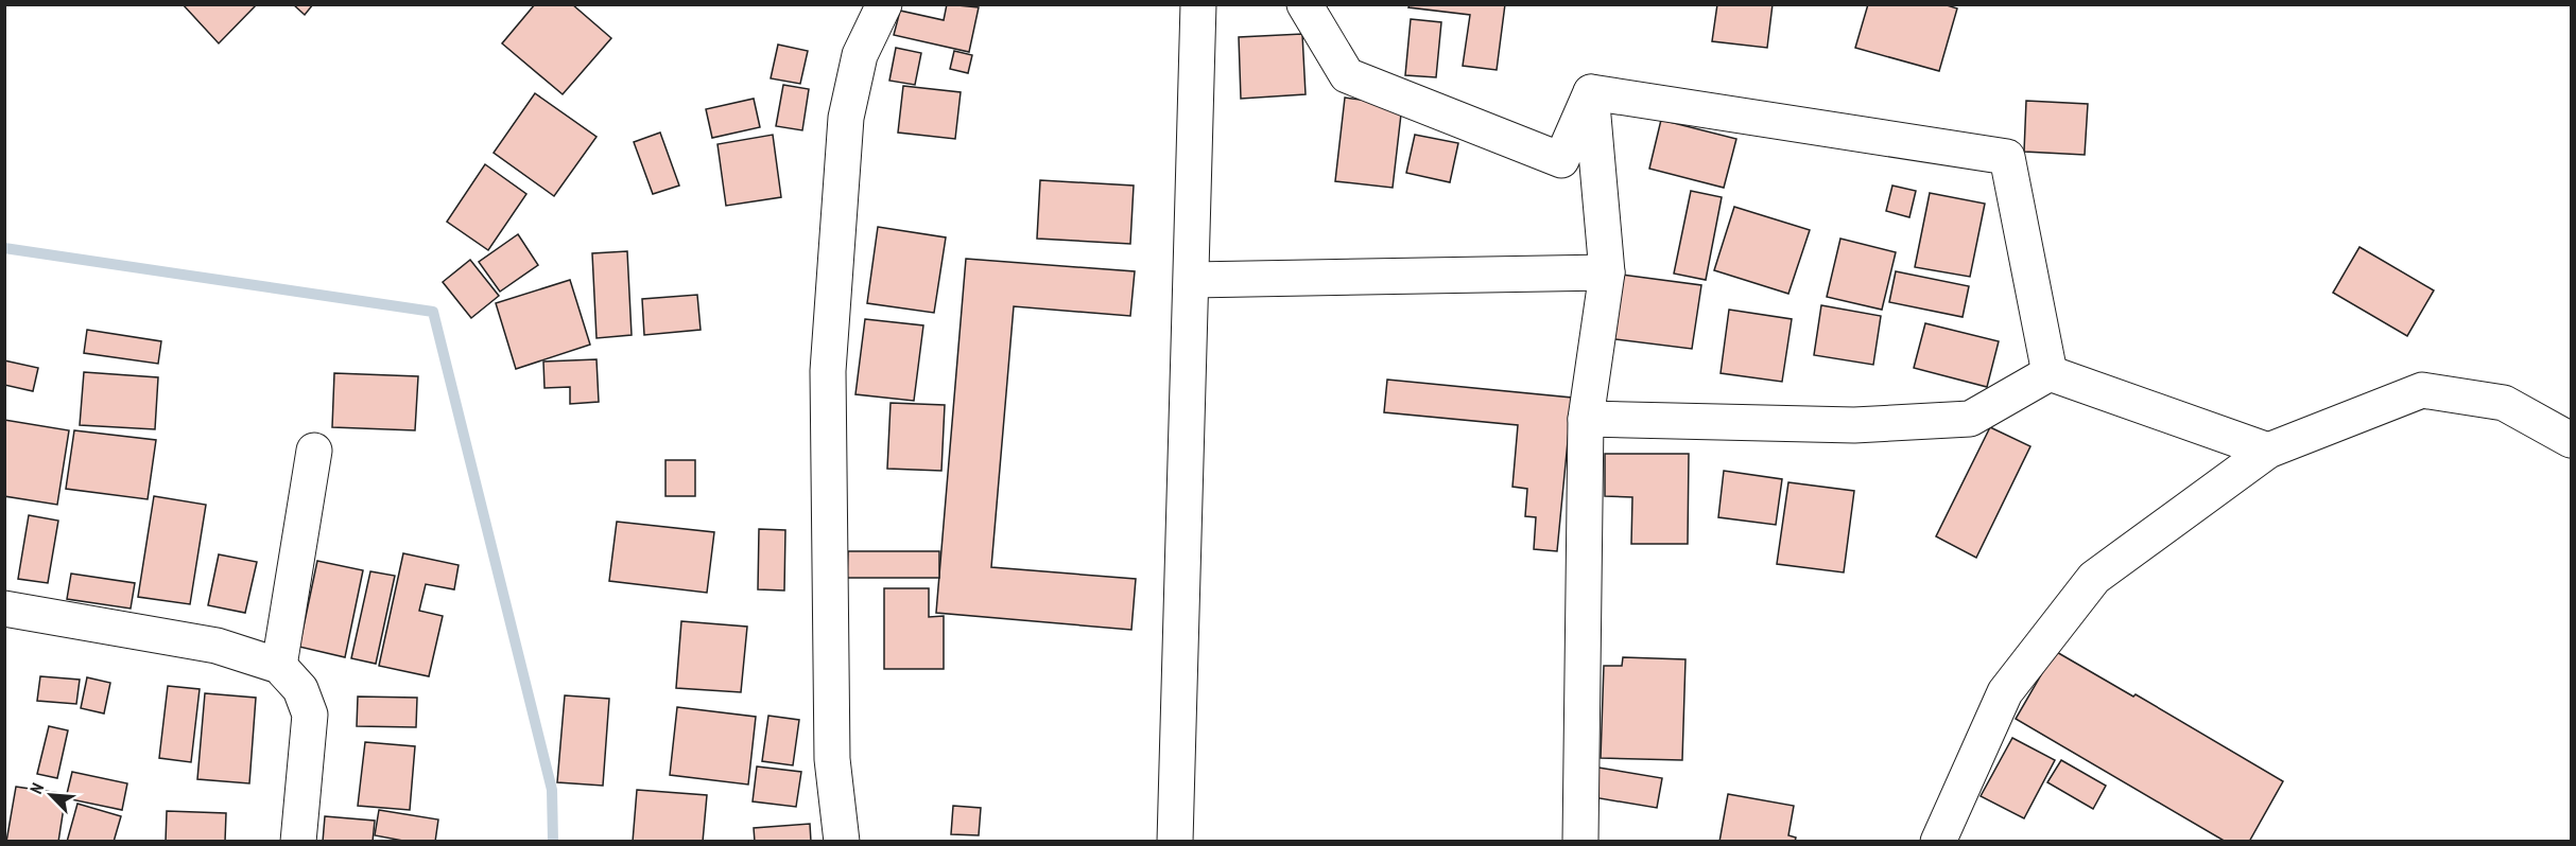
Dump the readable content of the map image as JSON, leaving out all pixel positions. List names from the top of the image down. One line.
{"north":"top left"}
